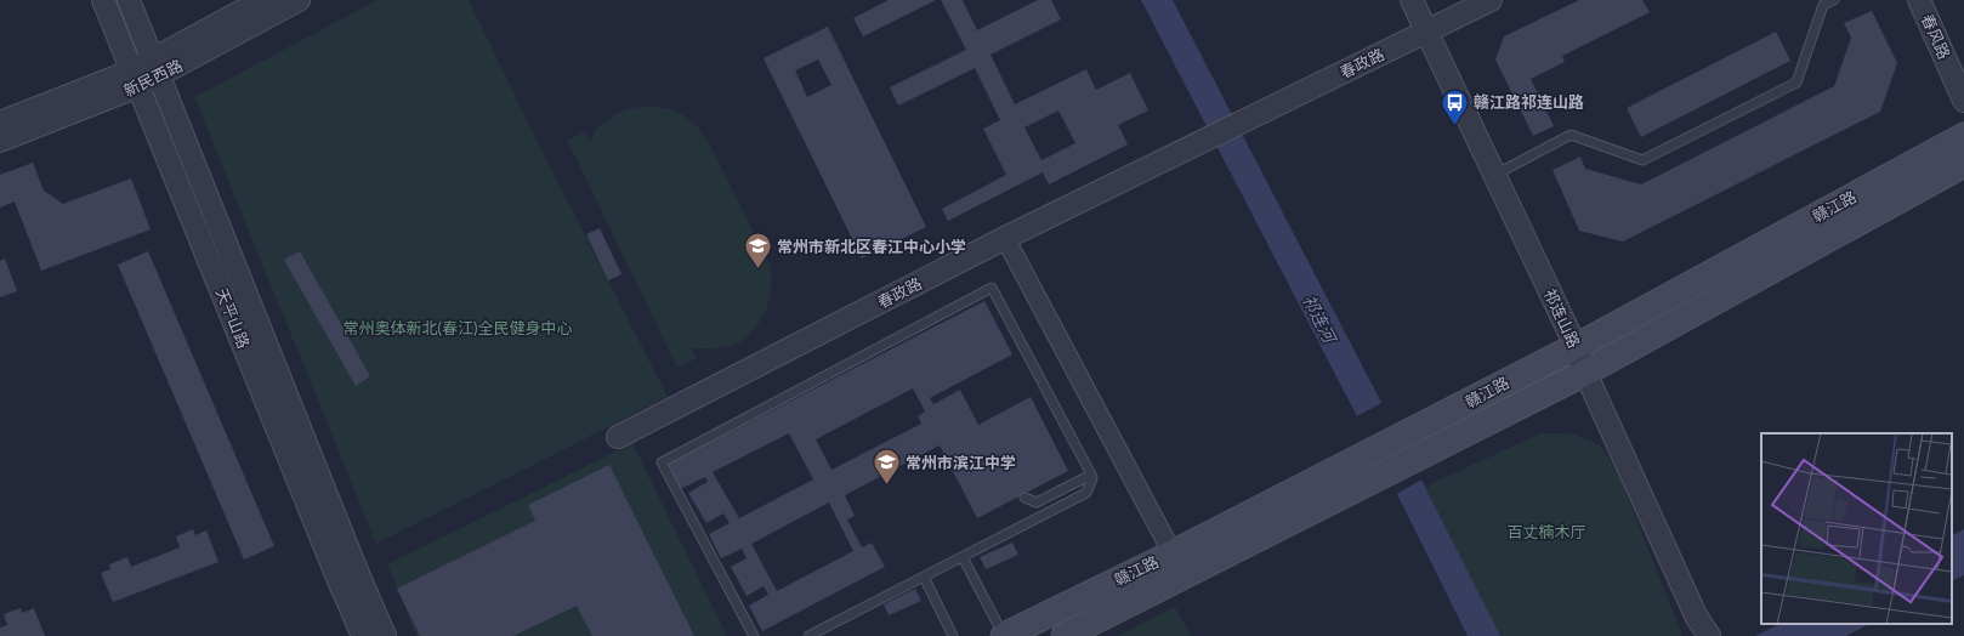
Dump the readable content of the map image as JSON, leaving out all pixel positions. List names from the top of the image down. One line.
{"streets":{"main road":["赣江路"],"street":["春风路","春政路","新民西路","天平山路","祁连山路"]},"crossings":[["春政路","祁连山路"],["新民西路","天平山路"],["赣江路","祁连山路"]],"water":["祁连河"],"parks":["常州奥体新北(春江)全民健身中心","百丈楠木厅"],"places":{"bus stop":["赣江路祁连山路"],"school or university":["常州市新北区春江中心小学","常州市滨江中学"]}}
